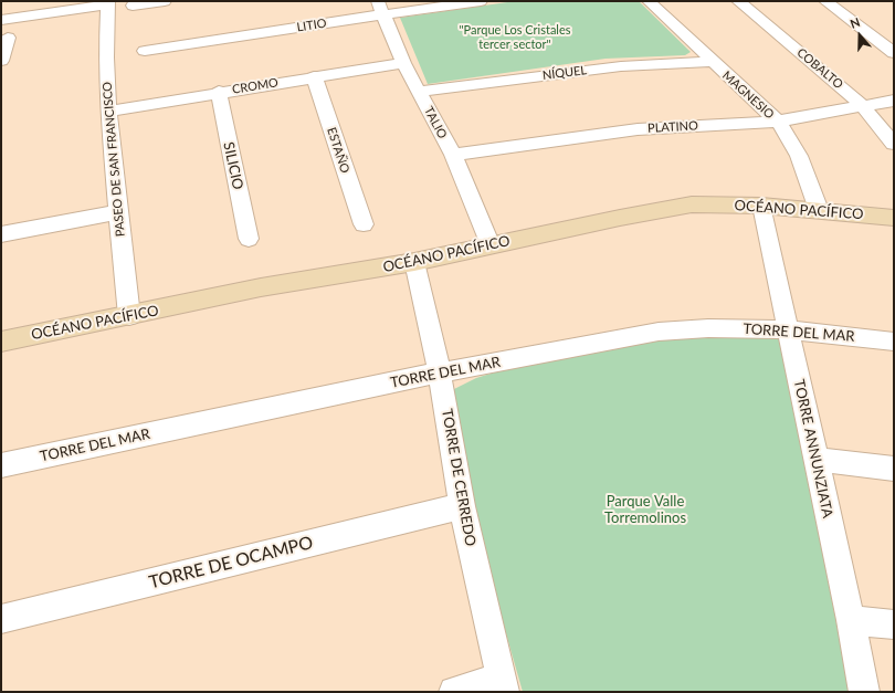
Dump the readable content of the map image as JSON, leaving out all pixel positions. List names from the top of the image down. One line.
{"streets":{"street":["LITIO","COBALTO","NÍQUEL","CROMO","MAGNESIO","TALIO","PLATINO","ESTAÑO","PASEO DE SAN FRANCISCO","SILICIO","OCÉANO PACÍFICO","TORRE DEL MAR","TORRE ANNUNZIATA","TORRE DE CERREDO","TORRE DE OCAMPO"]},"crossings":[["LITIO","TALIO"],["COBALTO","PLATINO"],["NÍQUEL","MAGNESIO"],["NÍQUEL","TALIO"],["CROMO","TALIO"],["CROMO","ESTAÑO"],["CROMO","PASEO DE SAN FRANCISCO"],["CROMO","SILICIO"],["MAGNESIO","PLATINO"],["MAGNESIO","OCÉANO PACÍFICO"],["TALIO","PLATINO"],["TALIO","OCÉANO PACÍFICO"],["PASEO DE SAN FRANCISCO","OCÉANO PACÍFICO"],["OCÉANO PACÍFICO","TORRE ANNUNZIATA"],["OCÉANO PACÍFICO","TORRE DE CERREDO"],["TORRE DEL MAR","TORRE ANNUNZIATA"],["TORRE DEL MAR","TORRE DE CERREDO"],["TORRE DE CERREDO","TORRE DE OCAMPO"]],"parks":["\"Parque Los Cristales tercer sector\"","Parque Valle Torremolinos"],"north":"top"}
